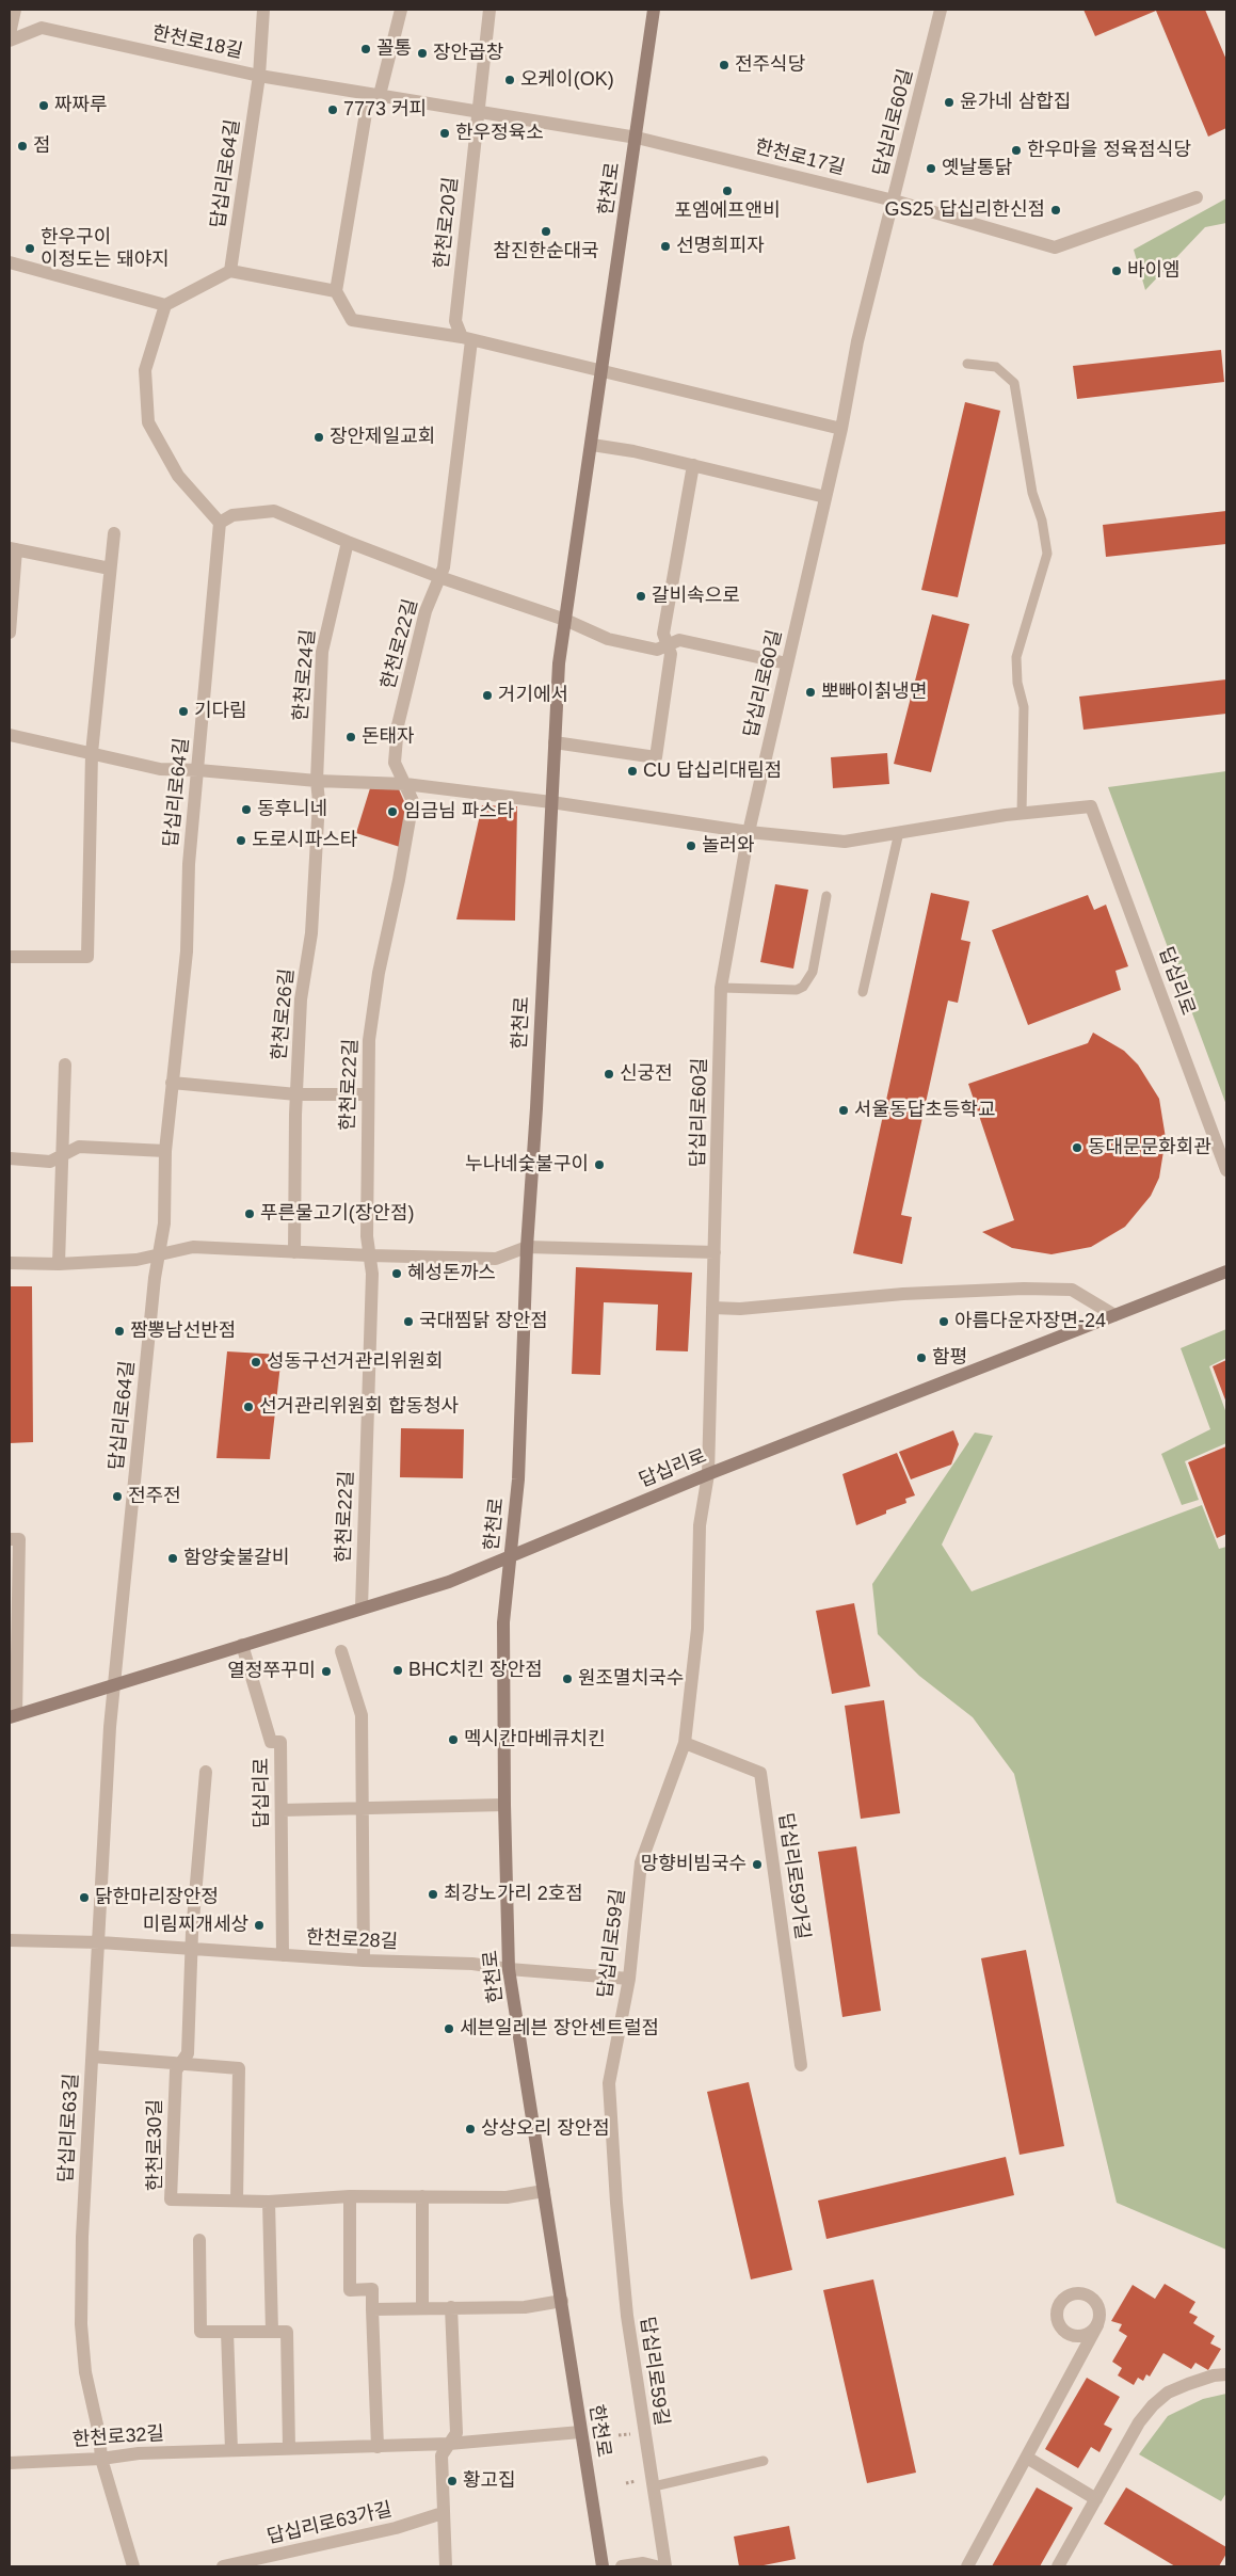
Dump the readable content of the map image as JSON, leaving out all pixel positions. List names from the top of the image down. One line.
{"streets":{"main road":["한천로","답십리로"],"street":["한천로18길","답십리로60길","한천로17길","답십리로64길","한천로20길","한천로22길","한천로24길","한천로26길","답십리로59가길","한천로28길","답십리로59길","답십리로63길","한천로30길","한천로32길","답십리로63가길"]},"crossings":[["한천로18길","한천로17길"],["한천로18길","답십리로64길"],["한천로18길","한천로"],["한천로18길","한천로20길"],["답십리로60길","한천로17길"],["답십리로60길","답십리로"],["답십리로60길","답십리로59길"],["한천로17길","한천로"],["답십리로64길","답십리로"],["답십리로64길","답십리로63길"],["한천로","답십리로"],["한천로","한천로28길"],["한천로","한천로30길"],["한천로","한천로32길"],["한천로20길","한천로22길"],["한천로22길","답십리로"],["한천로24길","한천로26길"],["답십리로","한천로28길"],["답십리로","답십리로59길"],["답십리로","답십리로63길"],["답십리로59가길","답십리로59길"],["한천로28길","답십리로59길"],["한천로28길","답십리로63길"],["한천로28길","한천로30길"],["답십리로63길","한천로32길"]],"places":["꼴통","장안곱창","전주식당","오케이(OK)","윤가네 삼합집","짜짜루","7773 커피","한우정육소","점","한우마을 정육점식당","옛날통닭","포엠에프앤비","GS25 답십리한신점","참진한순대국","선명희피자","한우구이 이정도는 돼야지","바이엠","장안제일교회","갈비속으로","뽀빠이칡냉면","거기에서","기다림","돈태자","CU 답십리대림점","동후니네","임금님 파스타","도로시파스타","놀러와","신궁전","서울동답초등학교","동대문문화회관","누나네숯불구이","푸른물고기(장안점)","혜성돈까스","국대찜닭 장안점","아름다운자장면-24","짬뽕남선반점","함평","성동구선거관리위원회","선거관리위원회 합동청사","전주전","함양숯불갈비","BHC치킨 장안점","열정쭈꾸미","원조멸치국수","멕시칸마베큐치킨","망향비빔국수","최강노가리 2호점","닭한마리장안정","미림찌개세상","세븐일레븐 장안센트럴점","상상오리 장안점","황고집"]}
